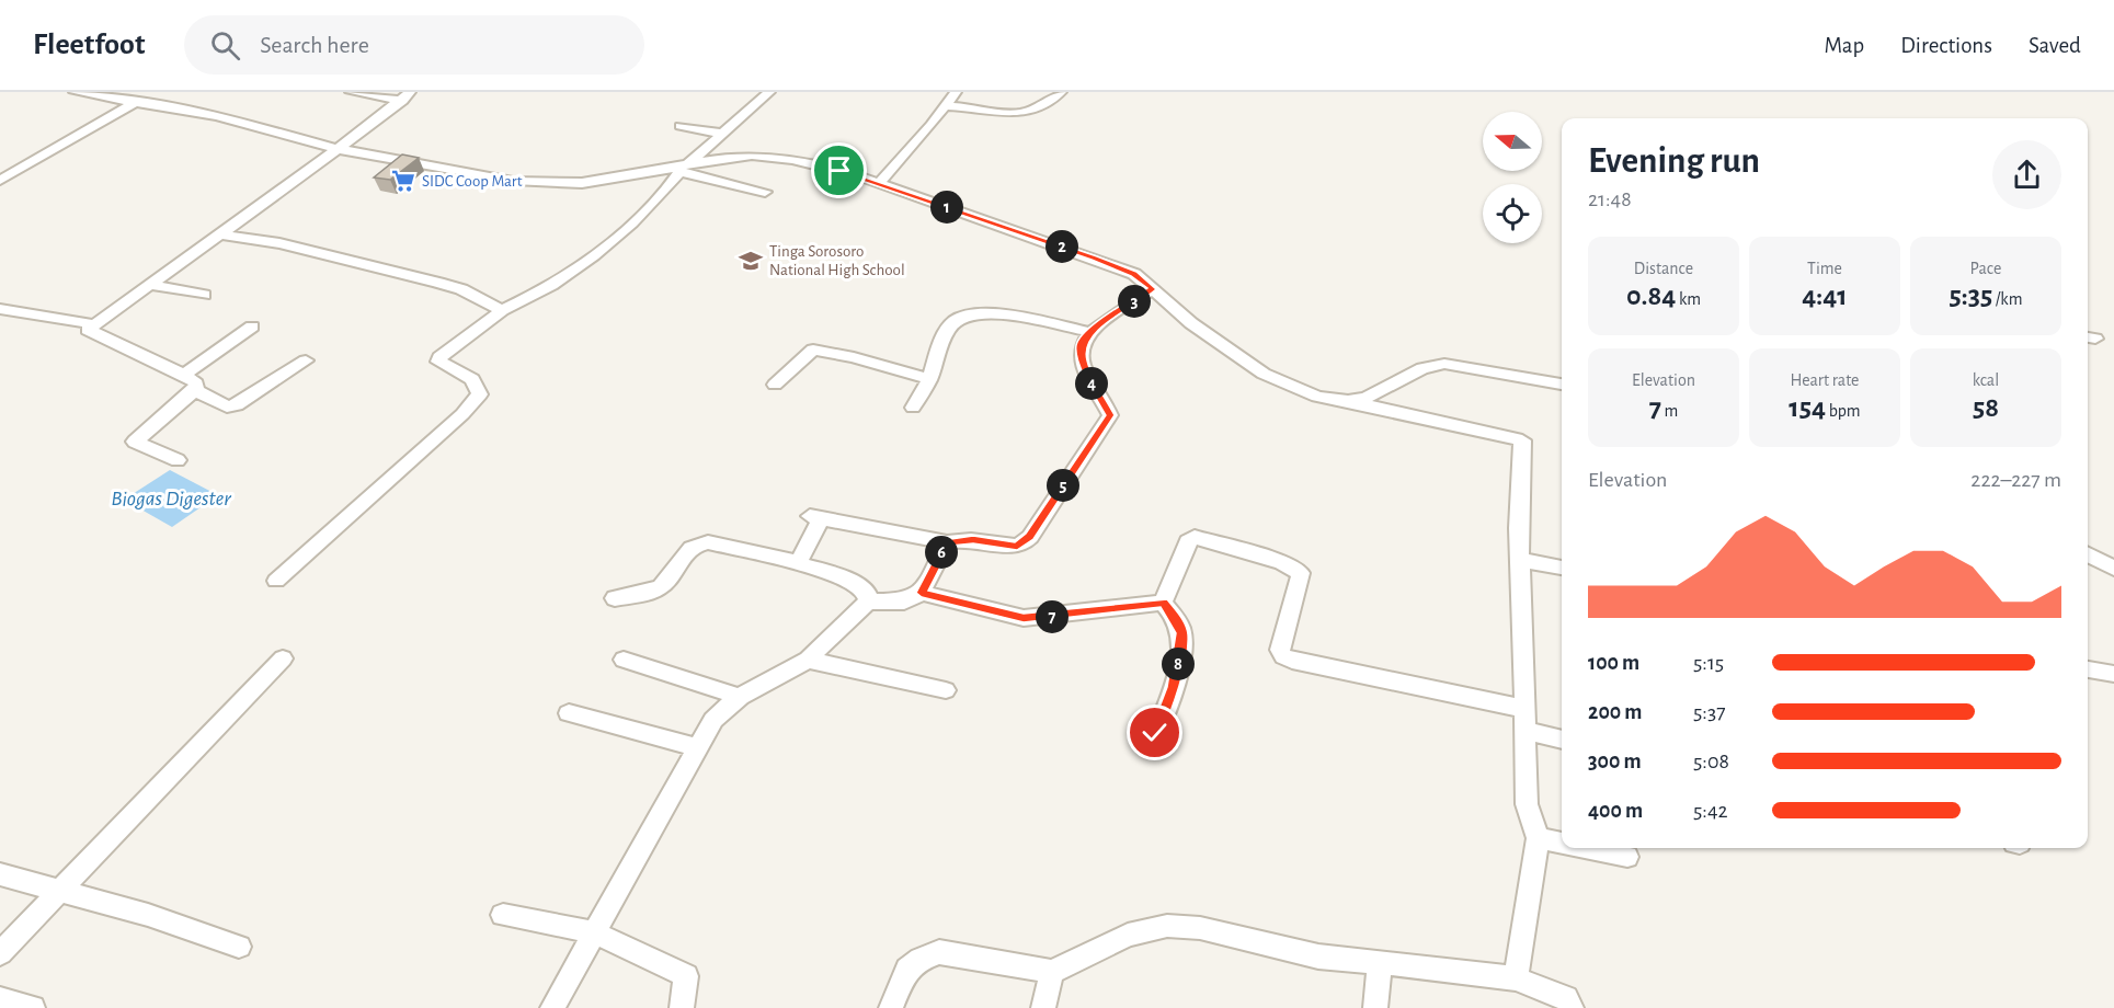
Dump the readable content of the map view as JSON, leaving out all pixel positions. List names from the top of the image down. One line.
{"water":["Biogas Digester"],"places":{"supermarket":["SIDC Coop Mart"],"school or university":["Tinga Sorosoro National High School"]},"north":"left","page":{"header":"Fleetfoot","search":"Search here","nav":["Map","Directions","Saved"],"heading":["Evening run","21:48"],"pins":["1","2","3","4","5","6","7","8"],"stats":[["Distance","0.84 km"],["Time","4:41"],["Pace","5:35 /km"],["Elevation","7 m"],["Heart rate","154 bpm"],["kcal","58"]],"chart":["Elevation","222–227 m"],"list":[{"name":"100 m","note":"5:15"},{"name":"200 m","note":"5:37"},{"name":"300 m","note":"5:08"},{"name":"400 m","note":"5:42"}]}}
